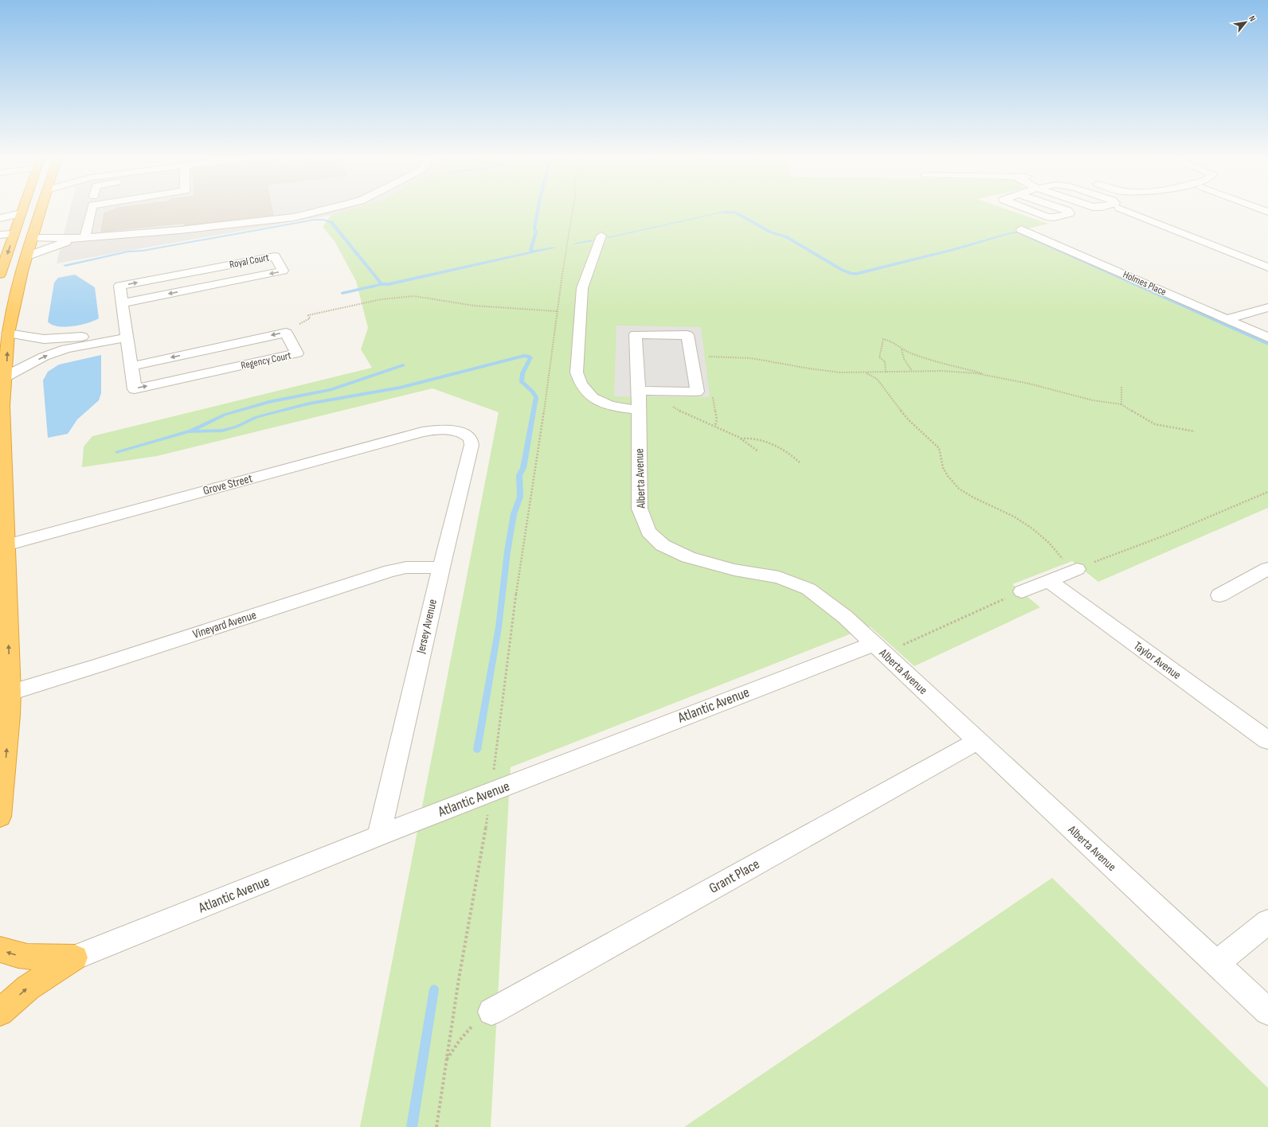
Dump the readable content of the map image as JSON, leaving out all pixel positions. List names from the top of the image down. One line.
{"streets":{"street":["Royal Court","Holmes Place","Regency Court","Alberta Avenue","Grove Street","Vineyard Avenue","Jersey Avenue","Taylor Avenue","Atlantic Avenue","Grant Place"]},"crossings":[["Royal Court","Regency Court"],["Alberta Avenue","Atlantic Avenue"],["Alberta Avenue","Grant Place"],["Grove Street","Jersey Avenue"],["Vineyard Avenue","Jersey Avenue"],["Jersey Avenue","Atlantic Avenue"]],"north":"top right"}
